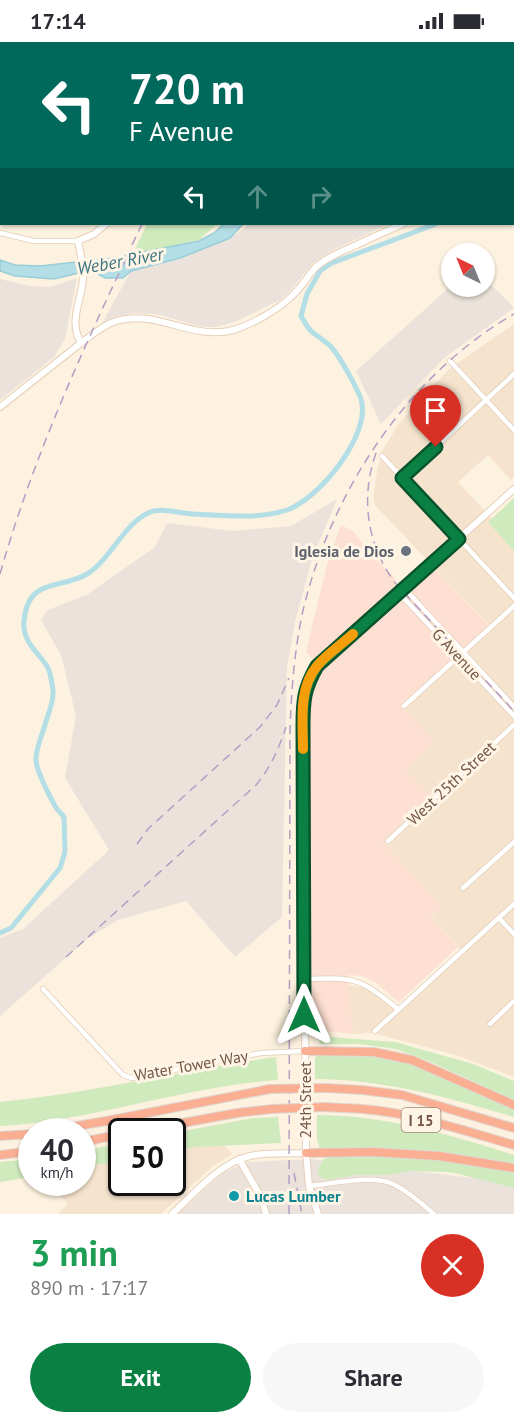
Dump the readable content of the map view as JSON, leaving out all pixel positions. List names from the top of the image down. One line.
{"streets":{"highway":["I 15"],"main road":["24th Street"],"street":["G Avenue","West 25th Street","Water Tower Way"]},"crossings":[["G Avenue","24th Street"],["Water Tower Way","24th Street"]],"water":["Weber River"],"places":["Iglesia de Dios","Lucas Lumber"],"north":"top left","page":{"status":"17:14","turn":["720 m","F Avenue"],"speed":"40 km/h","limit":"50","heading":["3 min","890 m · 17:17"],"buttons":["Exit","Share"]}}
